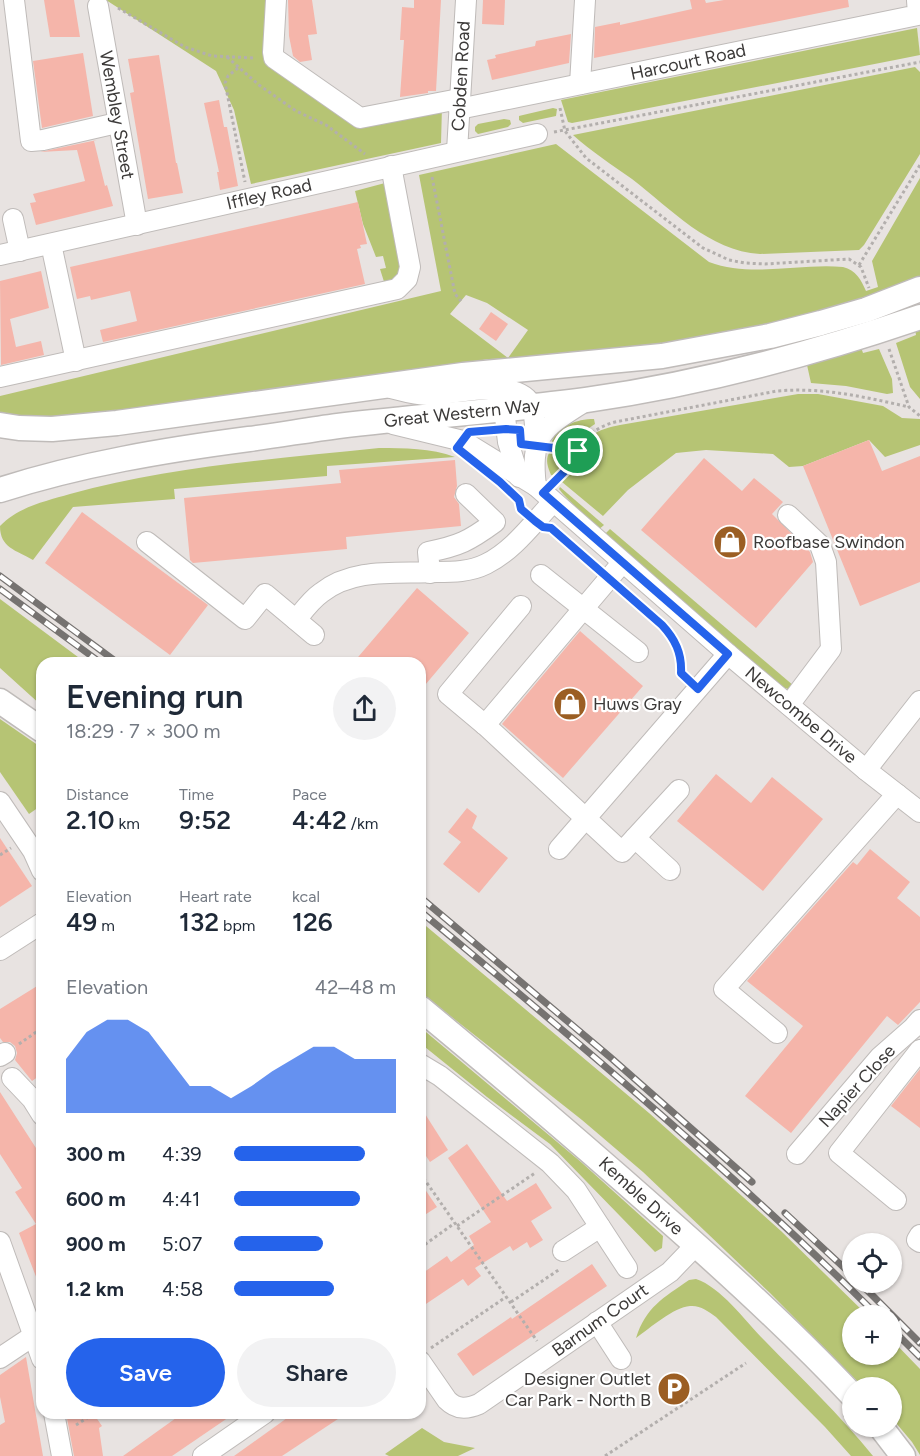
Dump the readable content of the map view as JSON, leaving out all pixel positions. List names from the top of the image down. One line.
{"streets":{"main road":["Great Western Way","Kemble Drive"],"street":["Harcourt Road","Cobden Road","Wembley Street","Iffley Road","Newcombe Drive","Napier Close","Barnum Court"]},"crossings":[["Harcourt Road","Cobden Road"],["Cobden Road","Iffley Road"],["Wembley Street","Iffley Road"],["Great Western Way","Newcombe Drive"],["Kemble Drive","Barnum Court"]],"places":{"shop":["Roofbase Swindon","Huws Gray"],"parking":["Designer Outlet Car Park - North B"]},"page":{"heading":["Evening run","18:29 · 7 × 300 m"],"stats":[["Distance","2.10 km"],["Time","9:52"],["Pace","4:42 /km"],["Elevation","49 m"],["Heart rate","132 bpm"],["kcal","126"]],"chart":["Elevation","42–48 m"],"list":[{"name":"300 m","note":"4:39"},{"name":"600 m","note":"4:41"},{"name":"900 m","note":"5:07"},{"name":"1.2 km","note":"4:58"}],"map_buttons":["+","−"],"buttons":["Save","Share"]}}
